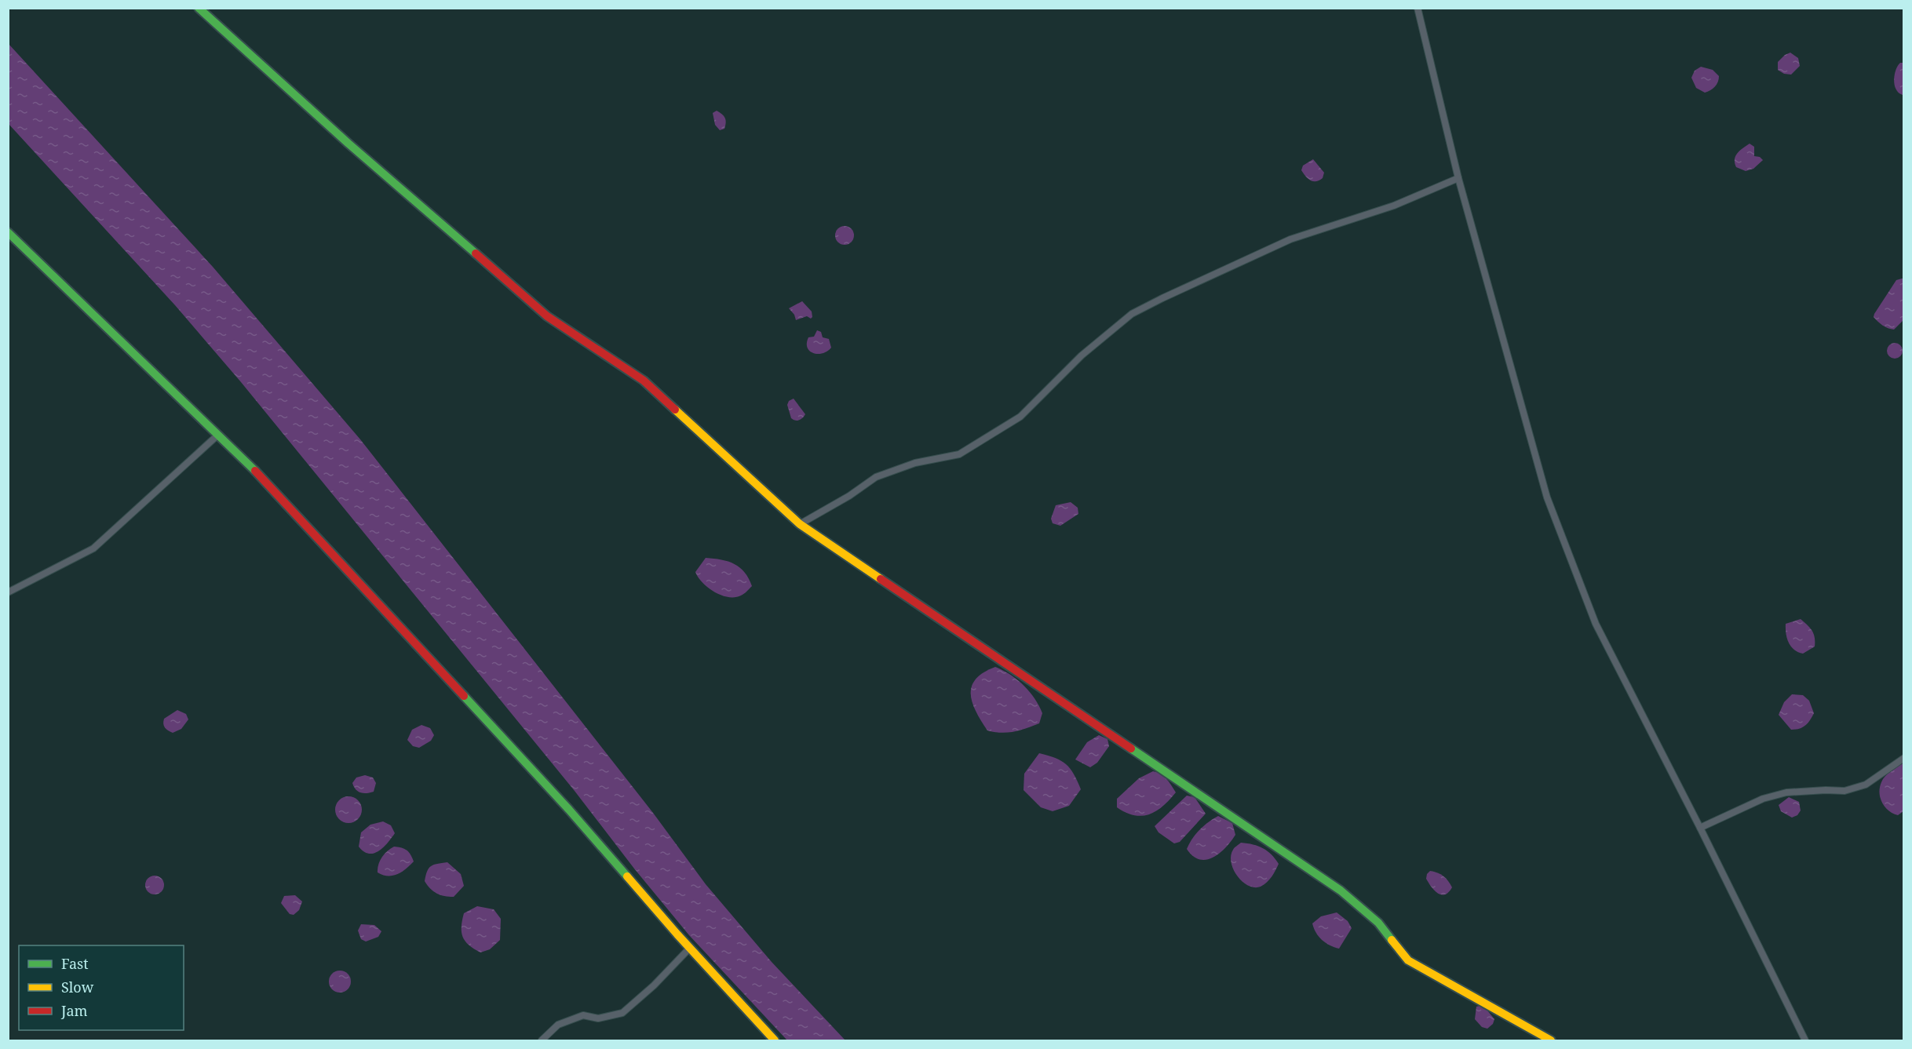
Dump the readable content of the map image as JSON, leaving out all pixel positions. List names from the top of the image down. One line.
{"legend":["Fast","Slow","Jam"]}
